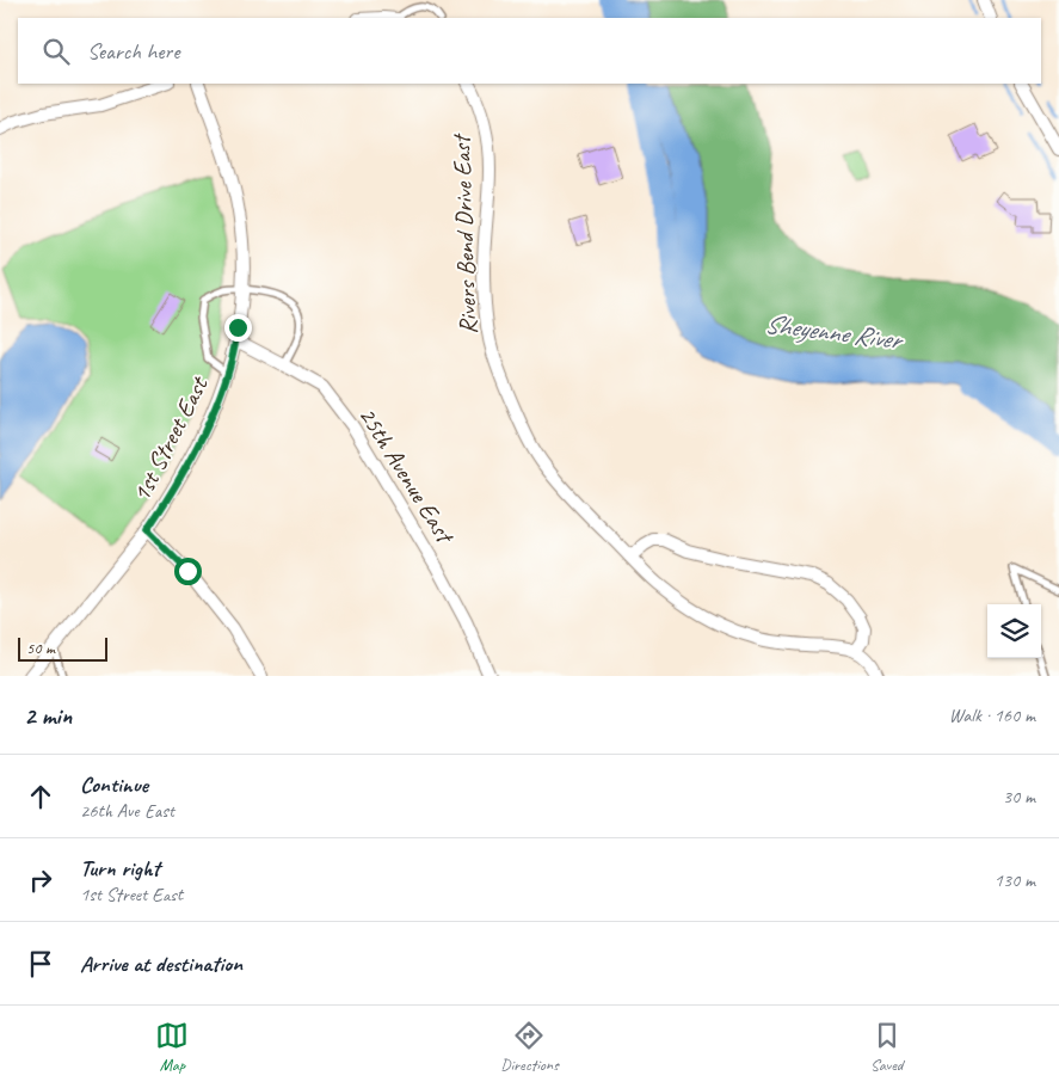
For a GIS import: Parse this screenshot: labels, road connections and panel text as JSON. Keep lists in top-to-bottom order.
{
  "streets": {
    "street": ["Rivers Bend Drive East", "1st Street East", "25th Avenue East"]
  },
  "crossings": [
    ["1st Street East", "25th Avenue East"]
  ],
  "water": ["Sheyenne River"],
  "scale_bar": "50 m",
  "page": {
    "search": "Search here",
    "scale": "50 m",
    "heading": ["2 min", "Walk · 160 m"],
    "list": [
      ["Continue", "26th Ave East", "30 m"],
      ["Turn right", "1st Street East", "130 m"],
      "Arrive at destination"
    ],
    "nav": ["Map", "Directions", "Saved"]
  }
}
